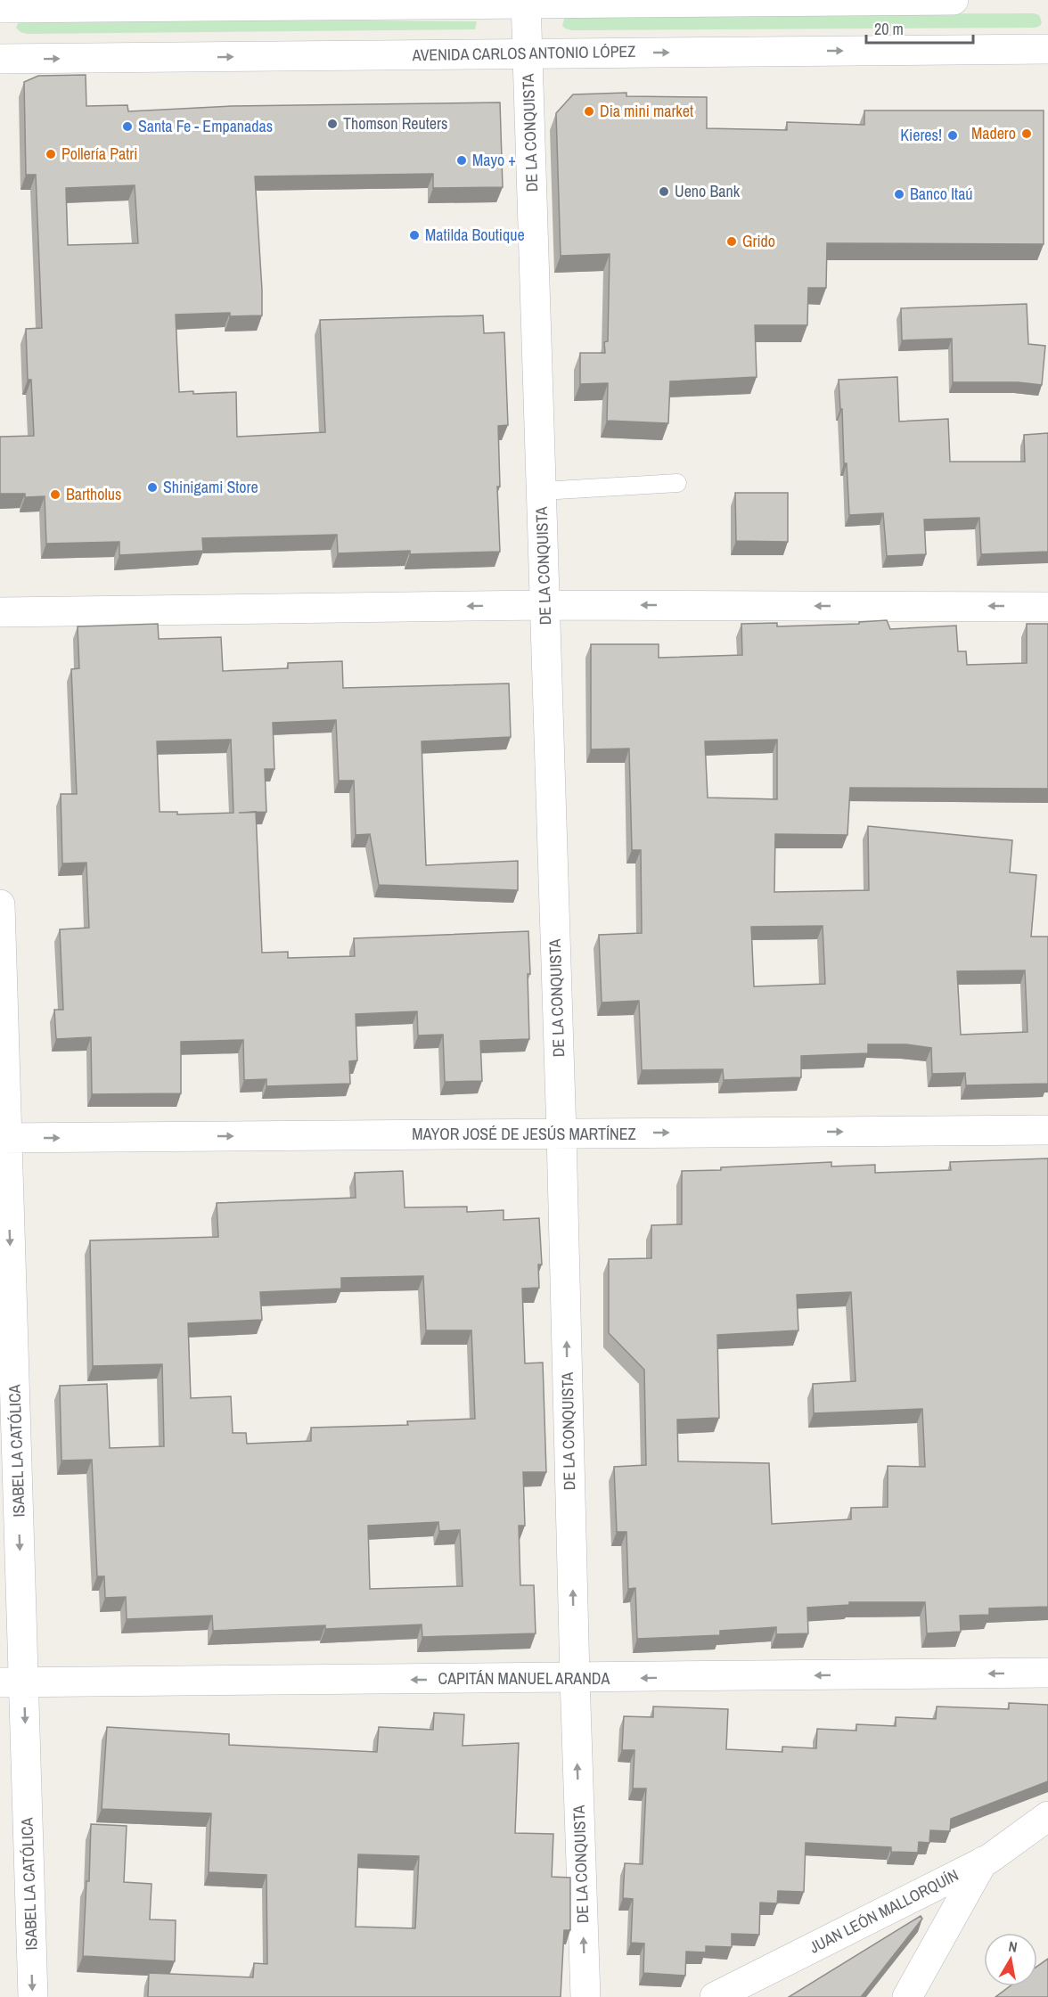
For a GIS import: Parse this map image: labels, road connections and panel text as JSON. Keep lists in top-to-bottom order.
{
  "streets": {
    "street": [
      "AVENIDA CARLOS ANTONIO LÓPEZ",
      "DE LA CONQUISTA",
      "MAYOR JOSÉ DE JESÚS MARTÍNEZ",
      "ISABEL LA CATÓLICA",
      "CAPITÁN MANUEL ARANDA",
      "JUAN LEÓN MALLORQUÍN"
    ]
  },
  "crossings": [
    ["AVENIDA CARLOS ANTONIO LÓPEZ", "DE LA CONQUISTA"],
    ["DE LA CONQUISTA", "MAYOR JOSÉ DE JESÚS MARTÍNEZ"],
    ["DE LA CONQUISTA", "CAPITÁN MANUEL ARANDA"],
    ["MAYOR JOSÉ DE JESÚS MARTÍNEZ", "ISABEL LA CATÓLICA"],
    ["ISABEL LA CATÓLICA", "CAPITÁN MANUEL ARANDA"]
  ],
  "one_way": [
    "DE LA CONQUISTA",
    "MAYOR JOSÉ DE JESÚS MARTÍNEZ",
    "ISABEL LA CATÓLICA",
    "CAPITÁN MANUEL ARANDA"
  ],
  "places": [
    "Dia mini market",
    "Thomson Reuters",
    "Santa Fe - Empanadas",
    "Madero",
    "Kieres!",
    "Pollería Patri",
    "Mayo +",
    "Ueno Bank",
    "Banco Itaú",
    "Matilda Boutique",
    "Grido",
    "Shinigami Store",
    "Bartholus"
  ],
  "scale_bar": "20 m",
  "north": "top"
}
